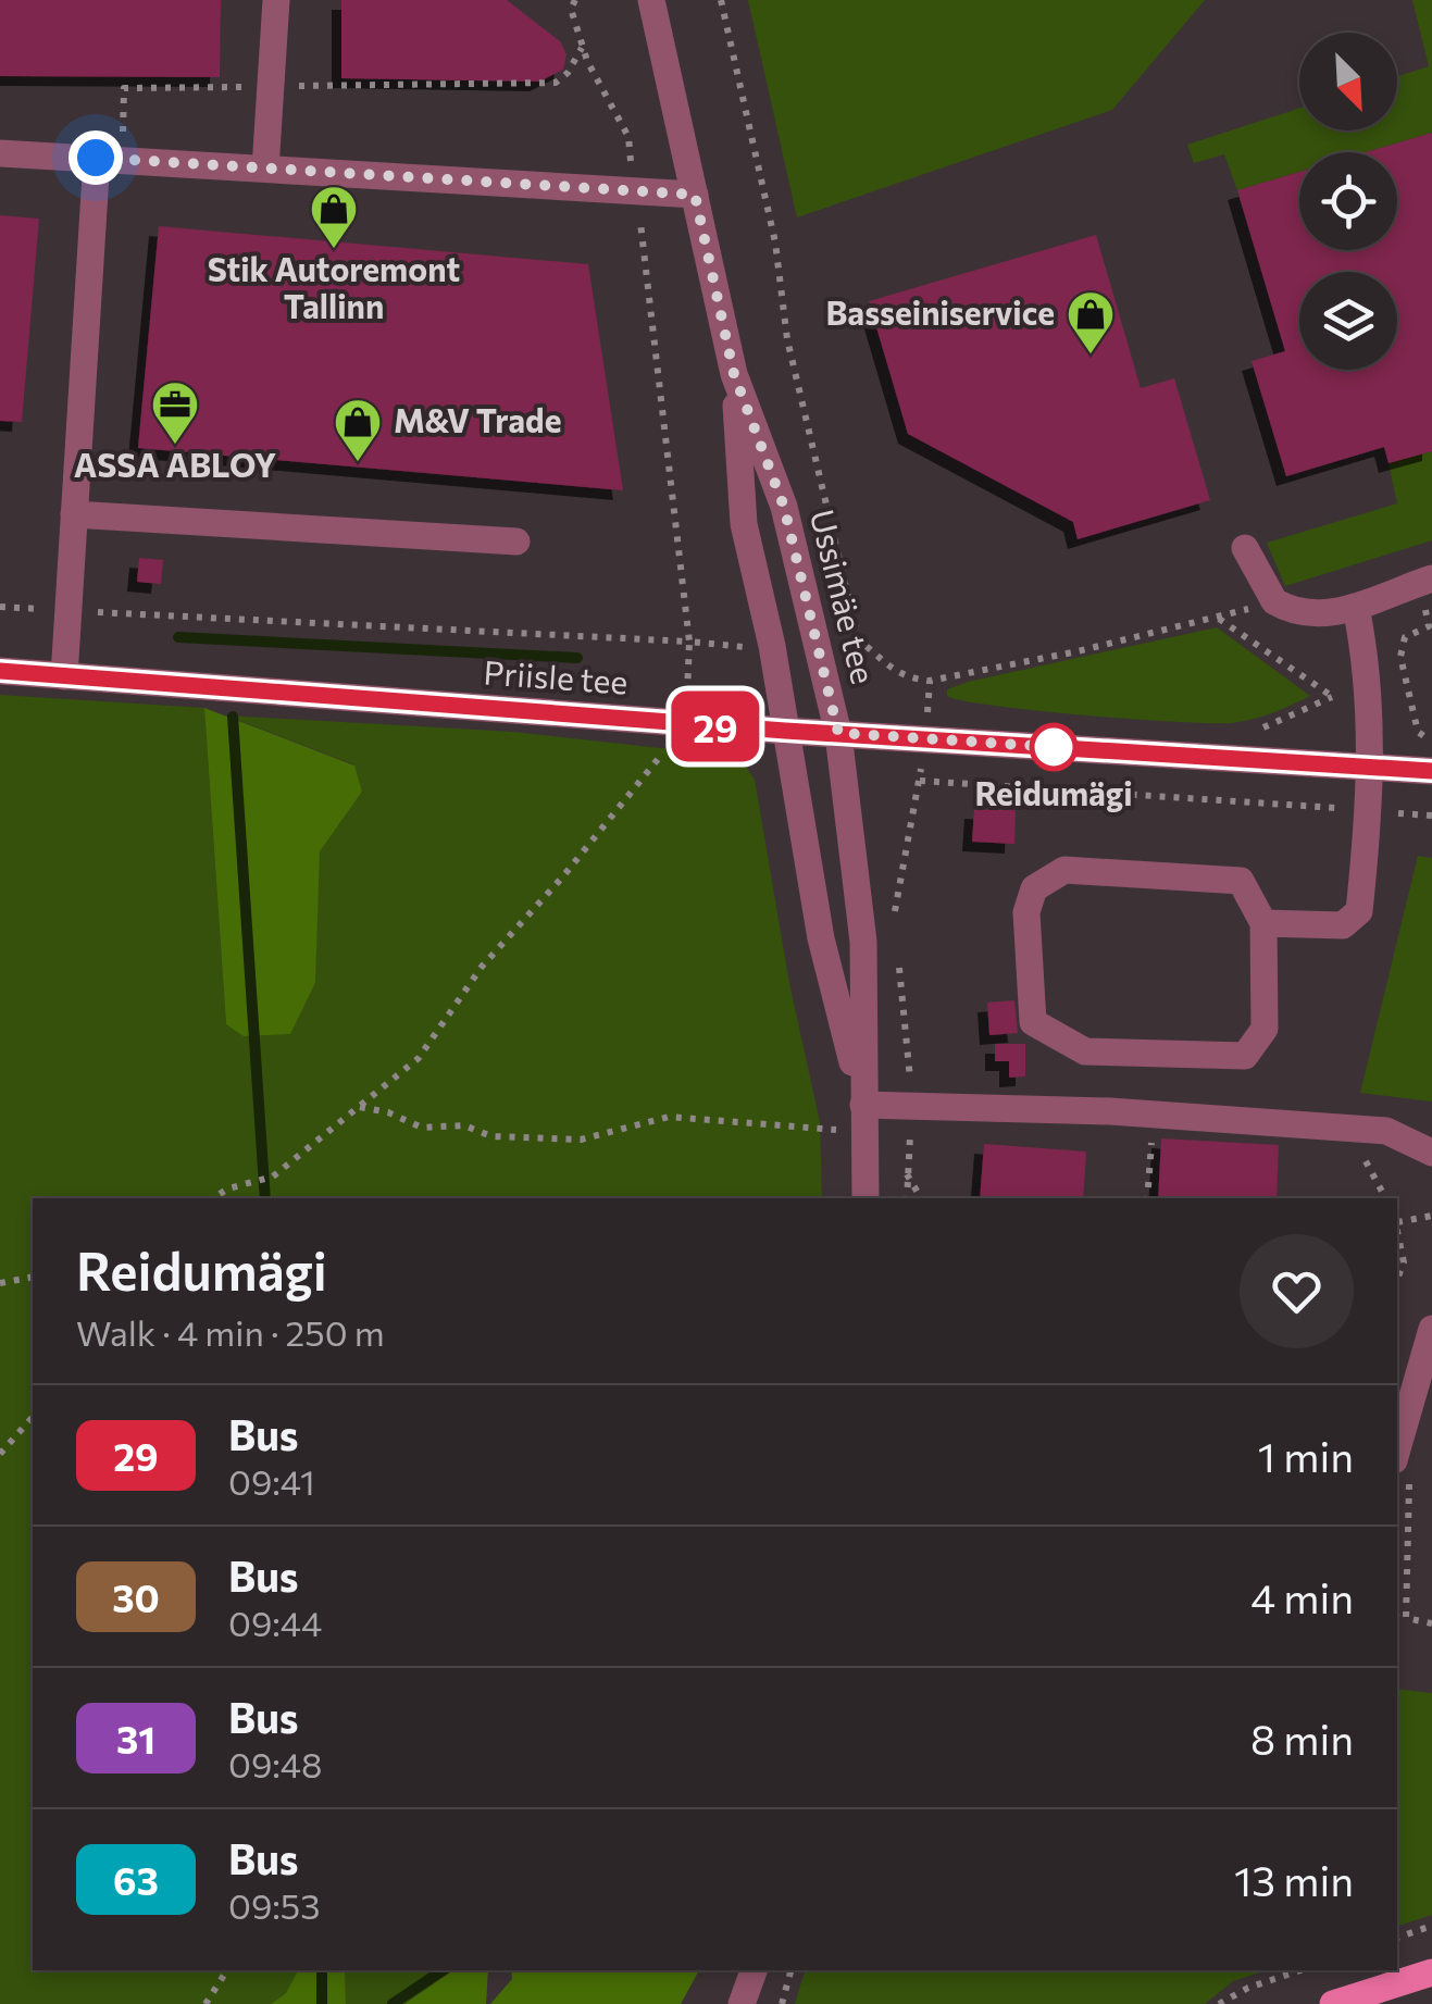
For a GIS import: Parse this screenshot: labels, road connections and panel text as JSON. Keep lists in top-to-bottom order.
{
  "streets": {
    "street": ["Ussimäe tee", "Priisle tee"]
  },
  "crossings": [
    ["Ussimäe tee", "Priisle tee"]
  ],
  "places": {
    "shop": ["Stik Autoremont Tallinn", "Basseiniservice", "M&V Trade"],
    "office": ["ASSA ABLOY"],
    "other": ["Reidumägi"]
  },
  "lines": ["bus line 29"],
  "north": "bottom right",
  "page": {
    "on_map": "29",
    "heading": ["Reidumägi", "Walk · 4 min · 250 m"],
    "list": [
      {
        "mark": "29",
        "name": "Bus",
        "note": "09:41",
        "value": "1 min"
      },
      {
        "mark": "30",
        "name": "Bus",
        "note": "09:44",
        "value": "4 min"
      },
      {
        "mark": "31",
        "name": "Bus",
        "note": "09:48",
        "value": "8 min"
      },
      {
        "mark": "63",
        "name": "Bus",
        "note": "09:53",
        "value": "13 min"
      }
    ]
  }
}
